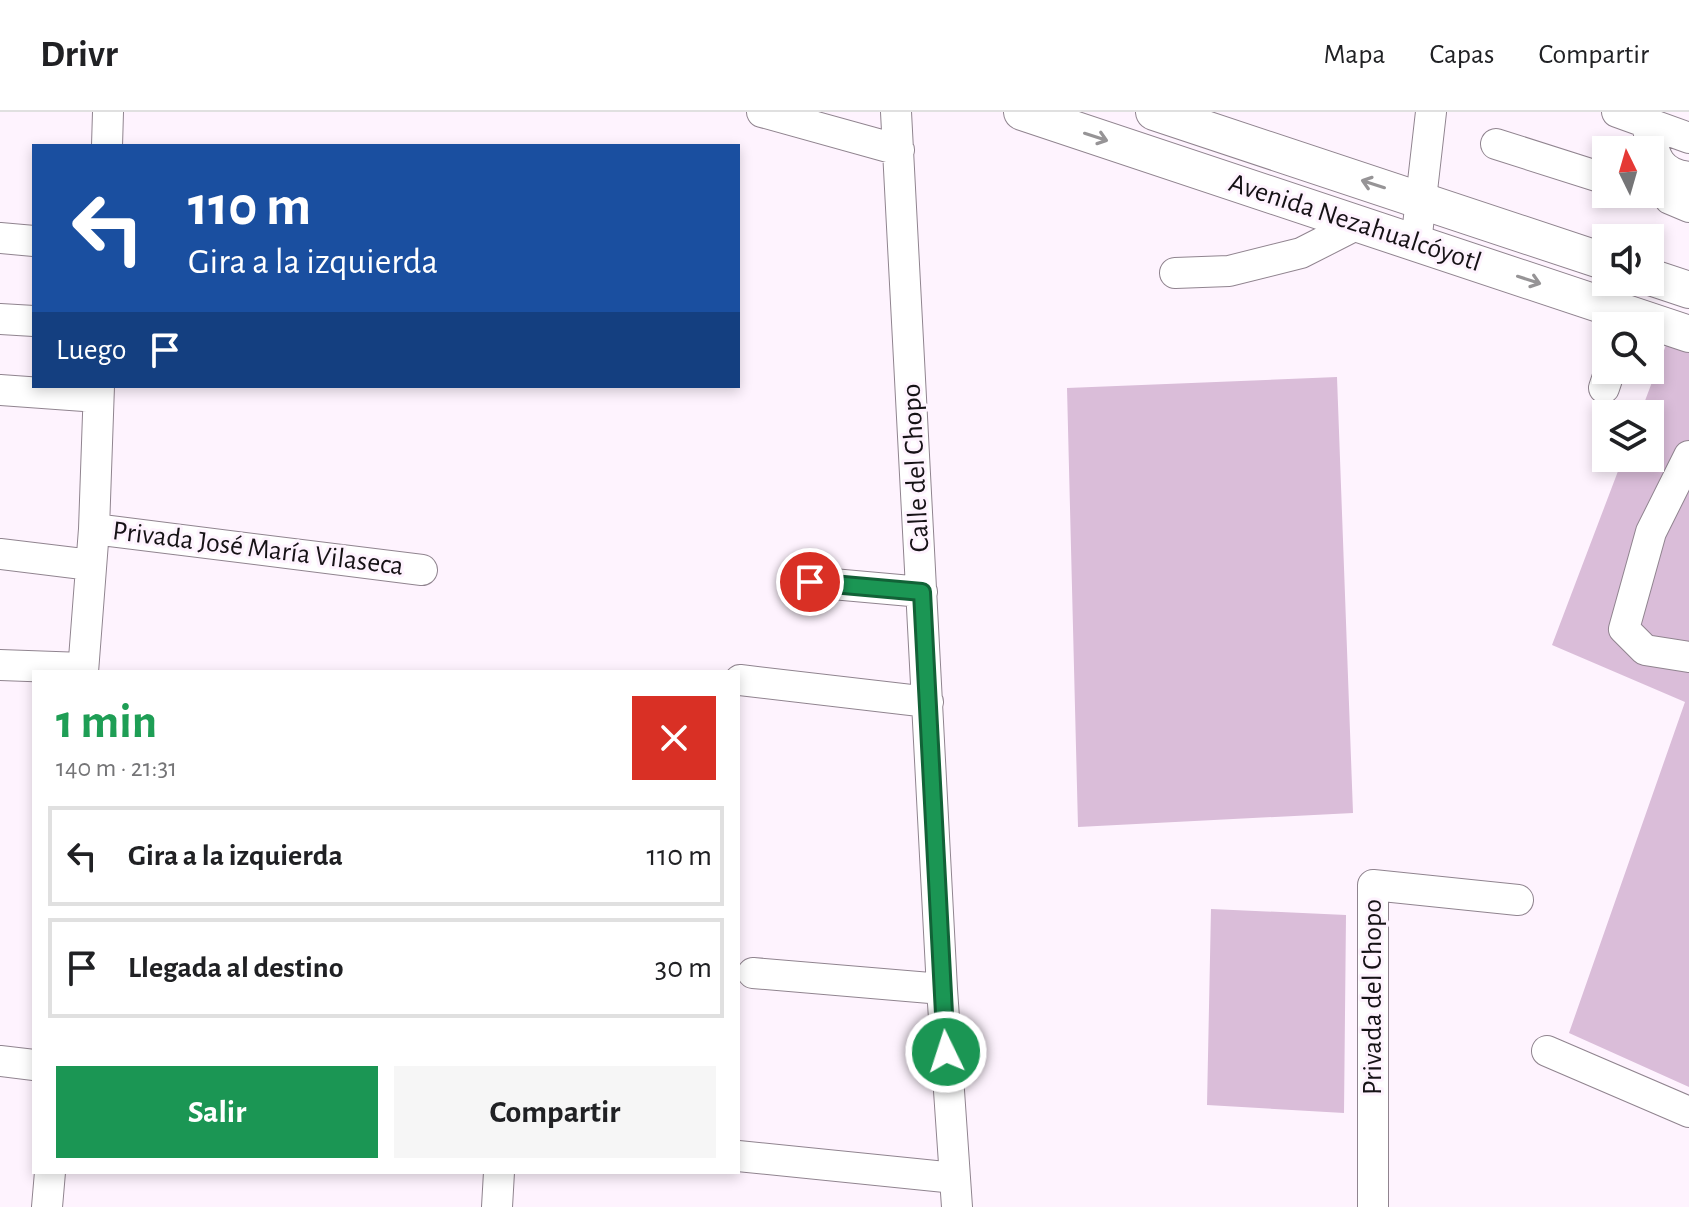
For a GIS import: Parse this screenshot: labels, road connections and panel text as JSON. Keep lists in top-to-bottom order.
{
  "streets": {
    "main road": ["Avenida Nezahualcóyotl"],
    "street": ["Calle del Chopo", "Privada José María Vilaseca", "Privada del Chopo"]
  },
  "north": "top",
  "page": {
    "header": "Drivr",
    "nav": ["Mapa", "Capas", "Compartir"],
    "turn": ["110 m", "Gira a la izquierda"],
    "then": "Luego",
    "heading": ["1 min", "140 m · 21:31"],
    "list": [
      {
        "name": "Gira a la izquierda",
        "value": "110 m"
      },
      {
        "name": "Llegada al destino",
        "value": "30 m"
      }
    ],
    "buttons": ["Salir", "Compartir"]
  }
}
